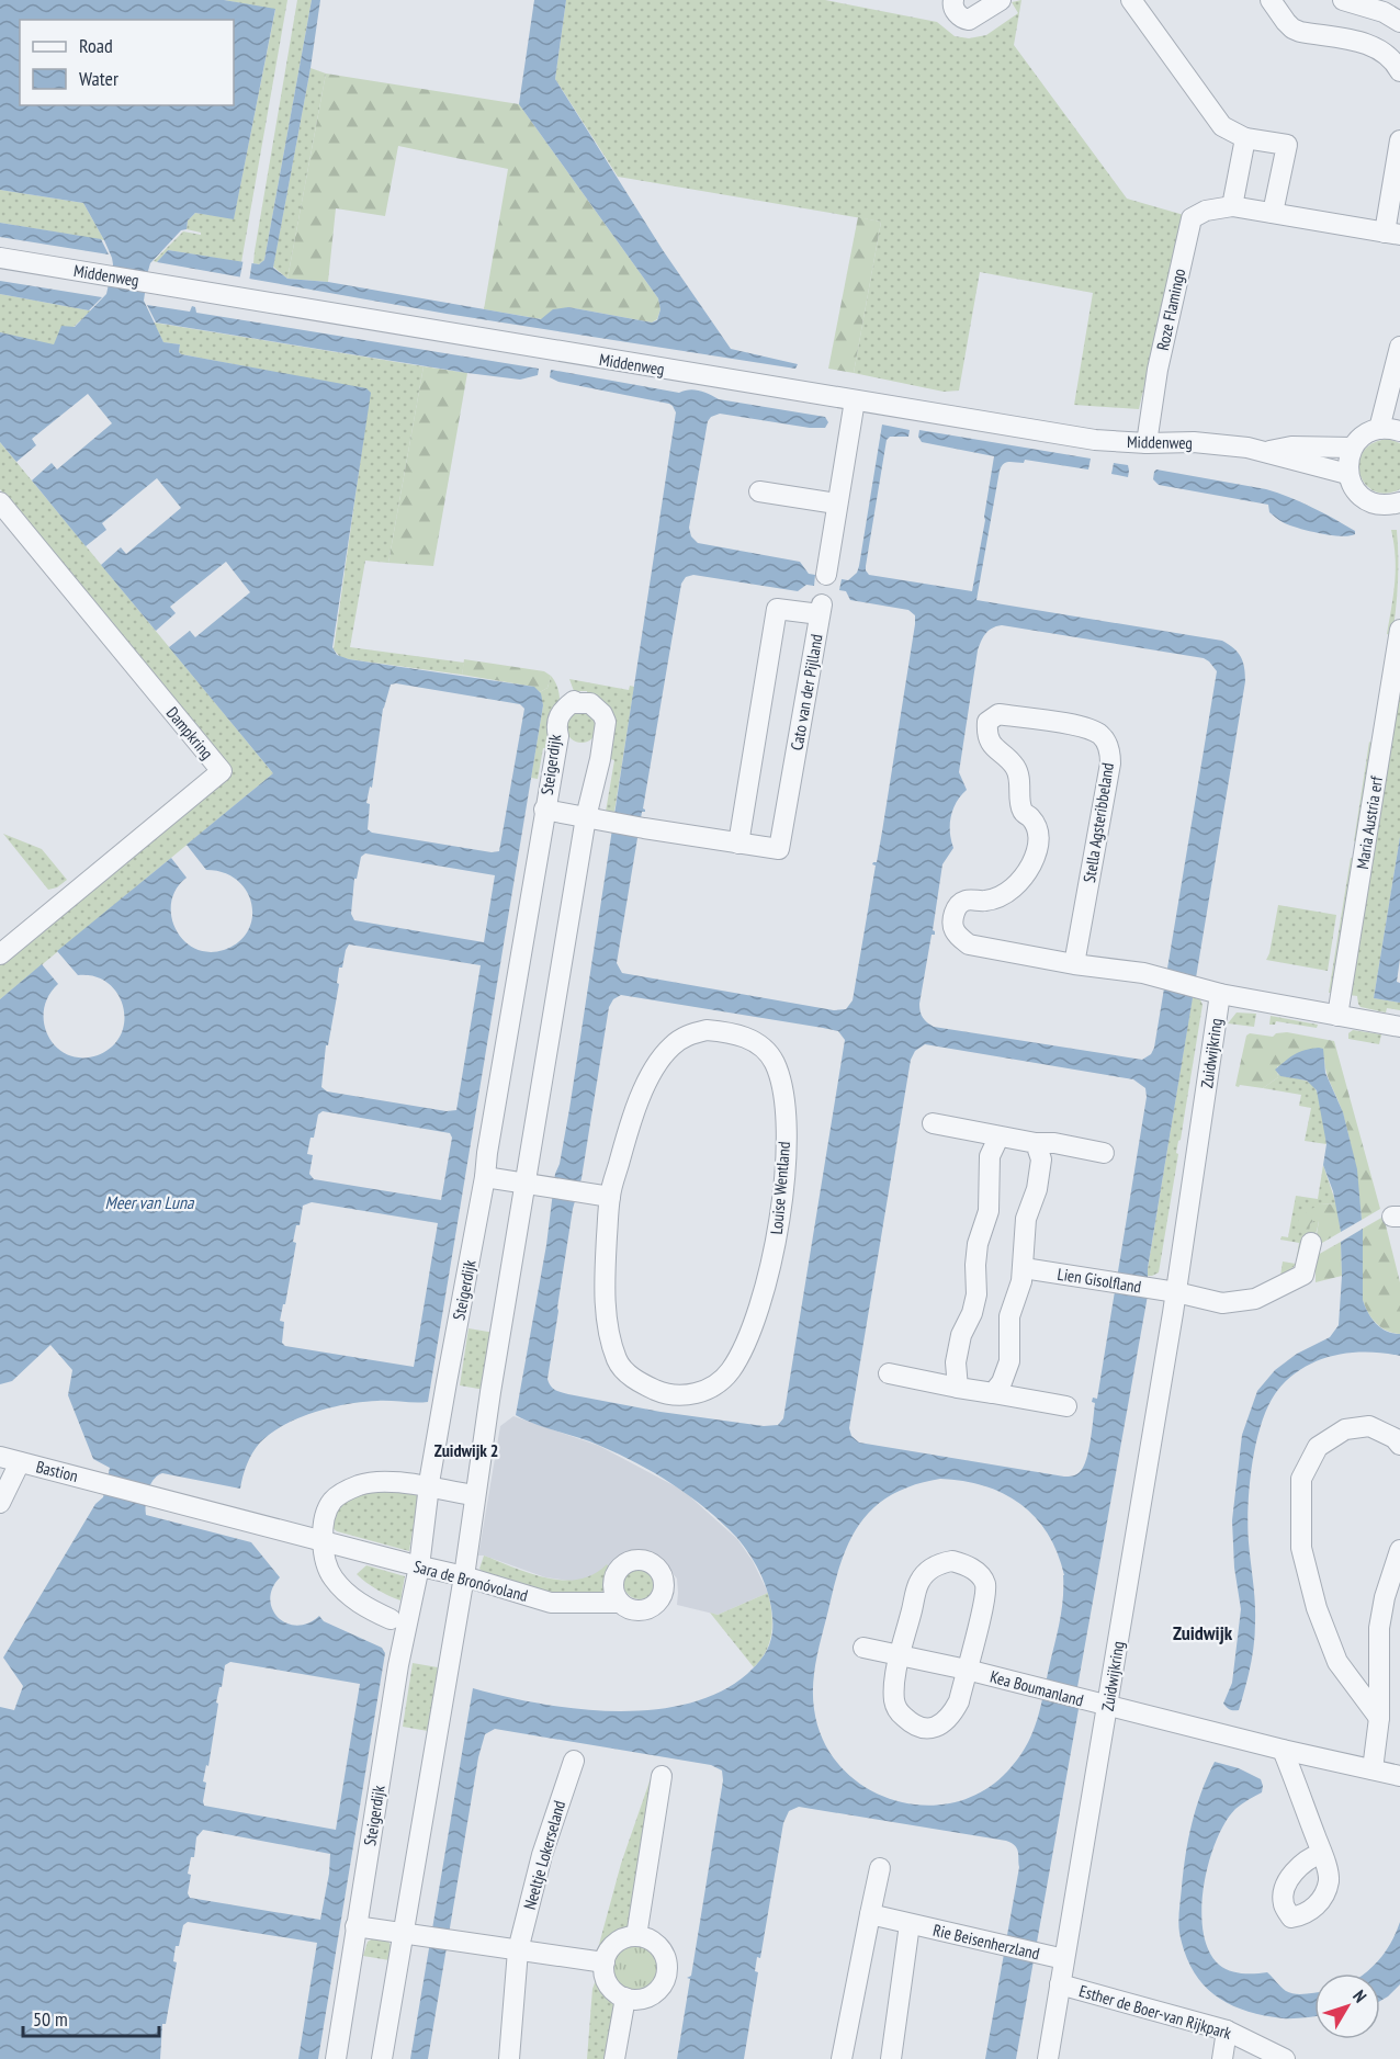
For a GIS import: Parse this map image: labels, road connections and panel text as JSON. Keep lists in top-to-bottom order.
{
  "streets": {
    "street": [
      "Middenweg",
      "Roze Flamingo",
      "Cato van der Pijlland",
      "Dampkring",
      "Steigerdijk",
      "Stella Agsteribbeland",
      "Maria Austria erf",
      "Zuidwijkring",
      "Louise Wentland",
      "Lien Gisolfland",
      "Bastion",
      "Sara de Bronóvoland",
      "Kea Boumanland",
      "Neeltje Lokerseland",
      "Rie Beisenherzland",
      "Esther de Boer-van Rijkpark"
    ]
  },
  "crossings": [
    ["Middenweg", "Roze Flamingo"],
    ["Cato van der Pijlland", "Steigerdijk"],
    ["Steigerdijk", "Sara de Bronóvoland"],
    ["Stella Agsteribbeland", "Zuidwijkring"],
    ["Maria Austria erf", "Zuidwijkring"],
    ["Zuidwijkring", "Lien Gisolfland"],
    ["Zuidwijkring", "Kea Boumanland"],
    ["Zuidwijkring", "Rie Beisenherzland"],
    ["Zuidwijkring", "Esther de Boer-van Rijkpark"],
    ["Bastion", "Sara de Bronóvoland"]
  ],
  "districts": ["Zuidwijk 2", "Zuidwijk"],
  "water": ["Meer van Luna"],
  "legend": ["Road", "Water"],
  "scale_bar": "50 m",
  "north": "top right"
}
